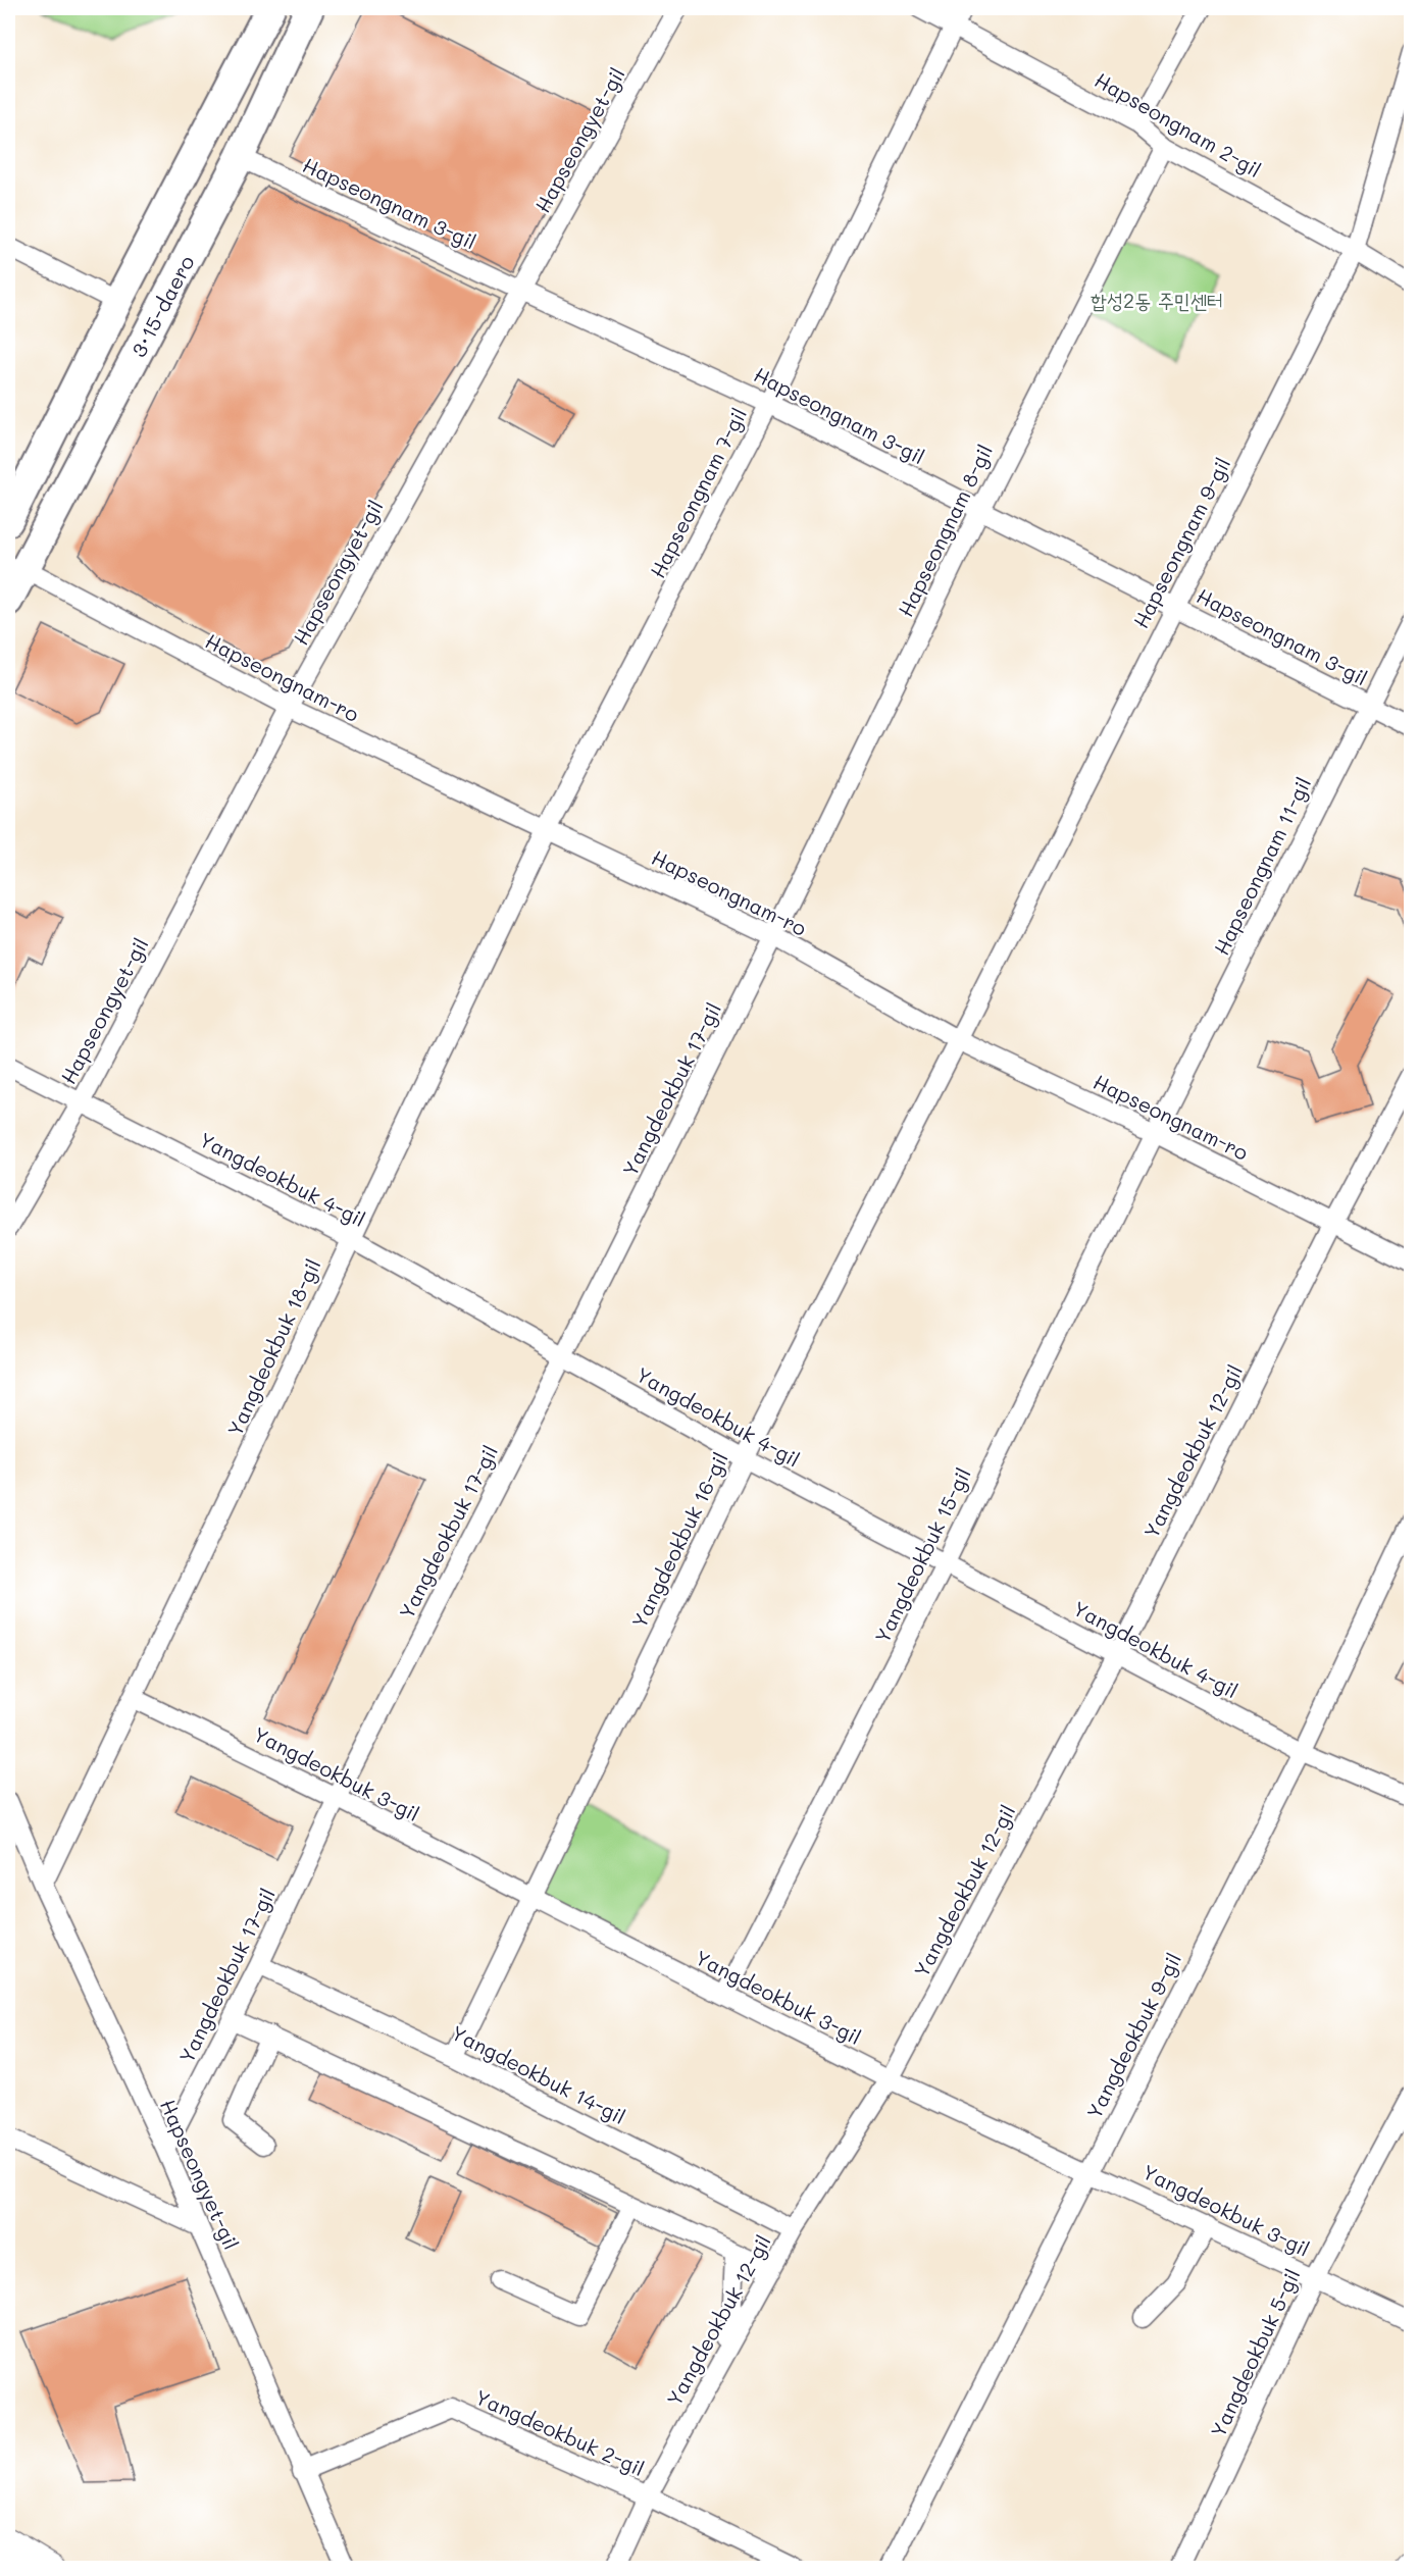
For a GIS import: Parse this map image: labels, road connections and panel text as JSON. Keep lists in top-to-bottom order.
{
  "streets": {
    "main road": ["3·15-daero"],
    "street": [
      "Hapseongnam 2-gil",
      "Hapseongyet-gil",
      "Hapseongnam 3-gil",
      "Hapseongnam 7-gil",
      "Hapseongnam 8-gil",
      "Hapseongnam 9-gil",
      "Hapseongnam-ro",
      "Hapseongnam 11-gil",
      "Yangdeokbuk 17-gil",
      "Yangdeokbuk 4-gil",
      "Yangdeokbuk 18-gil",
      "Yangdeokbuk 12-gil",
      "Yangdeokbuk 16-gil",
      "Yangdeokbuk 15-gil",
      "Yangdeokbuk 3-gil",
      "Yangdeokbuk 9-gil",
      "Yangdeokbuk 14-gil",
      "Yangdeokbuk 5-gil",
      "Yangdeokbuk 2-gil"
    ]
  },
  "crossings": [
    ["Hapseongnam 2-gil", "Hapseongnam 7-gil"],
    ["Hapseongnam 2-gil", "Hapseongnam 8-gil"],
    ["Hapseongnam 2-gil", "Hapseongnam 9-gil"],
    ["Hapseongyet-gil", "Hapseongnam 3-gil"],
    ["Hapseongyet-gil", "Hapseongnam-ro"],
    ["Hapseongyet-gil", "Yangdeokbuk 17-gil"],
    ["Hapseongyet-gil", "Yangdeokbuk 4-gil"],
    ["Hapseongyet-gil", "Yangdeokbuk 18-gil"],
    ["Hapseongyet-gil", "Yangdeokbuk 2-gil"],
    ["Hapseongnam 3-gil", "3·15-daero"],
    ["Hapseongnam 3-gil", "Hapseongnam 7-gil"],
    ["Hapseongnam 3-gil", "Hapseongnam 8-gil"],
    ["Hapseongnam 3-gil", "Hapseongnam 9-gil"],
    ["Hapseongnam 3-gil", "Hapseongnam 11-gil"],
    ["3·15-daero", "Hapseongnam-ro"],
    ["Hapseongnam 7-gil", "Hapseongnam-ro"],
    ["Hapseongnam 7-gil", "Yangdeokbuk 18-gil"],
    ["Hapseongnam 8-gil", "Hapseongnam-ro"],
    ["Hapseongnam 8-gil", "Yangdeokbuk 17-gil"],
    ["Hapseongnam 9-gil", "Hapseongnam-ro"],
    ["Hapseongnam 9-gil", "Yangdeokbuk 16-gil"],
    ["Hapseongnam-ro", "Hapseongnam 11-gil"],
    ["Hapseongnam-ro", "Yangdeokbuk 17-gil"],
    ["Hapseongnam-ro", "Yangdeokbuk 18-gil"],
    ["Hapseongnam-ro", "Yangdeokbuk 12-gil"],
    ["Hapseongnam-ro", "Yangdeokbuk 16-gil"],
    ["Hapseongnam-ro", "Yangdeokbuk 15-gil"],
    ["Hapseongnam 11-gil", "Yangdeokbuk 15-gil"],
    ["Yangdeokbuk 17-gil", "Yangdeokbuk 4-gil"],
    ["Yangdeokbuk 17-gil", "Yangdeokbuk 3-gil"],
    ["Yangdeokbuk 17-gil", "Yangdeokbuk 14-gil"],
    ["Yangdeokbuk 4-gil", "Yangdeokbuk 18-gil"],
    ["Yangdeokbuk 4-gil", "Yangdeokbuk 12-gil"],
    ["Yangdeokbuk 4-gil", "Yangdeokbuk 16-gil"],
    ["Yangdeokbuk 4-gil", "Yangdeokbuk 15-gil"],
    ["Yangdeokbuk 4-gil", "Yangdeokbuk 9-gil"],
    ["Yangdeokbuk 18-gil", "Yangdeokbuk 3-gil"],
    ["Yangdeokbuk 12-gil", "Yangdeokbuk 3-gil"],
    ["Yangdeokbuk 12-gil", "Yangdeokbuk 14-gil"],
    ["Yangdeokbuk 12-gil", "Yangdeokbuk 2-gil"],
    ["Yangdeokbuk 16-gil", "Yangdeokbuk 3-gil"],
    ["Yangdeokbuk 16-gil", "Yangdeokbuk 14-gil"],
    ["Yangdeokbuk 15-gil", "Yangdeokbuk 3-gil"],
    ["Yangdeokbuk 3-gil", "Yangdeokbuk 9-gil"],
    ["Yangdeokbuk 3-gil", "Yangdeokbuk 5-gil"]
  ],
  "parks": ["합성2동 주민센터"]
}
